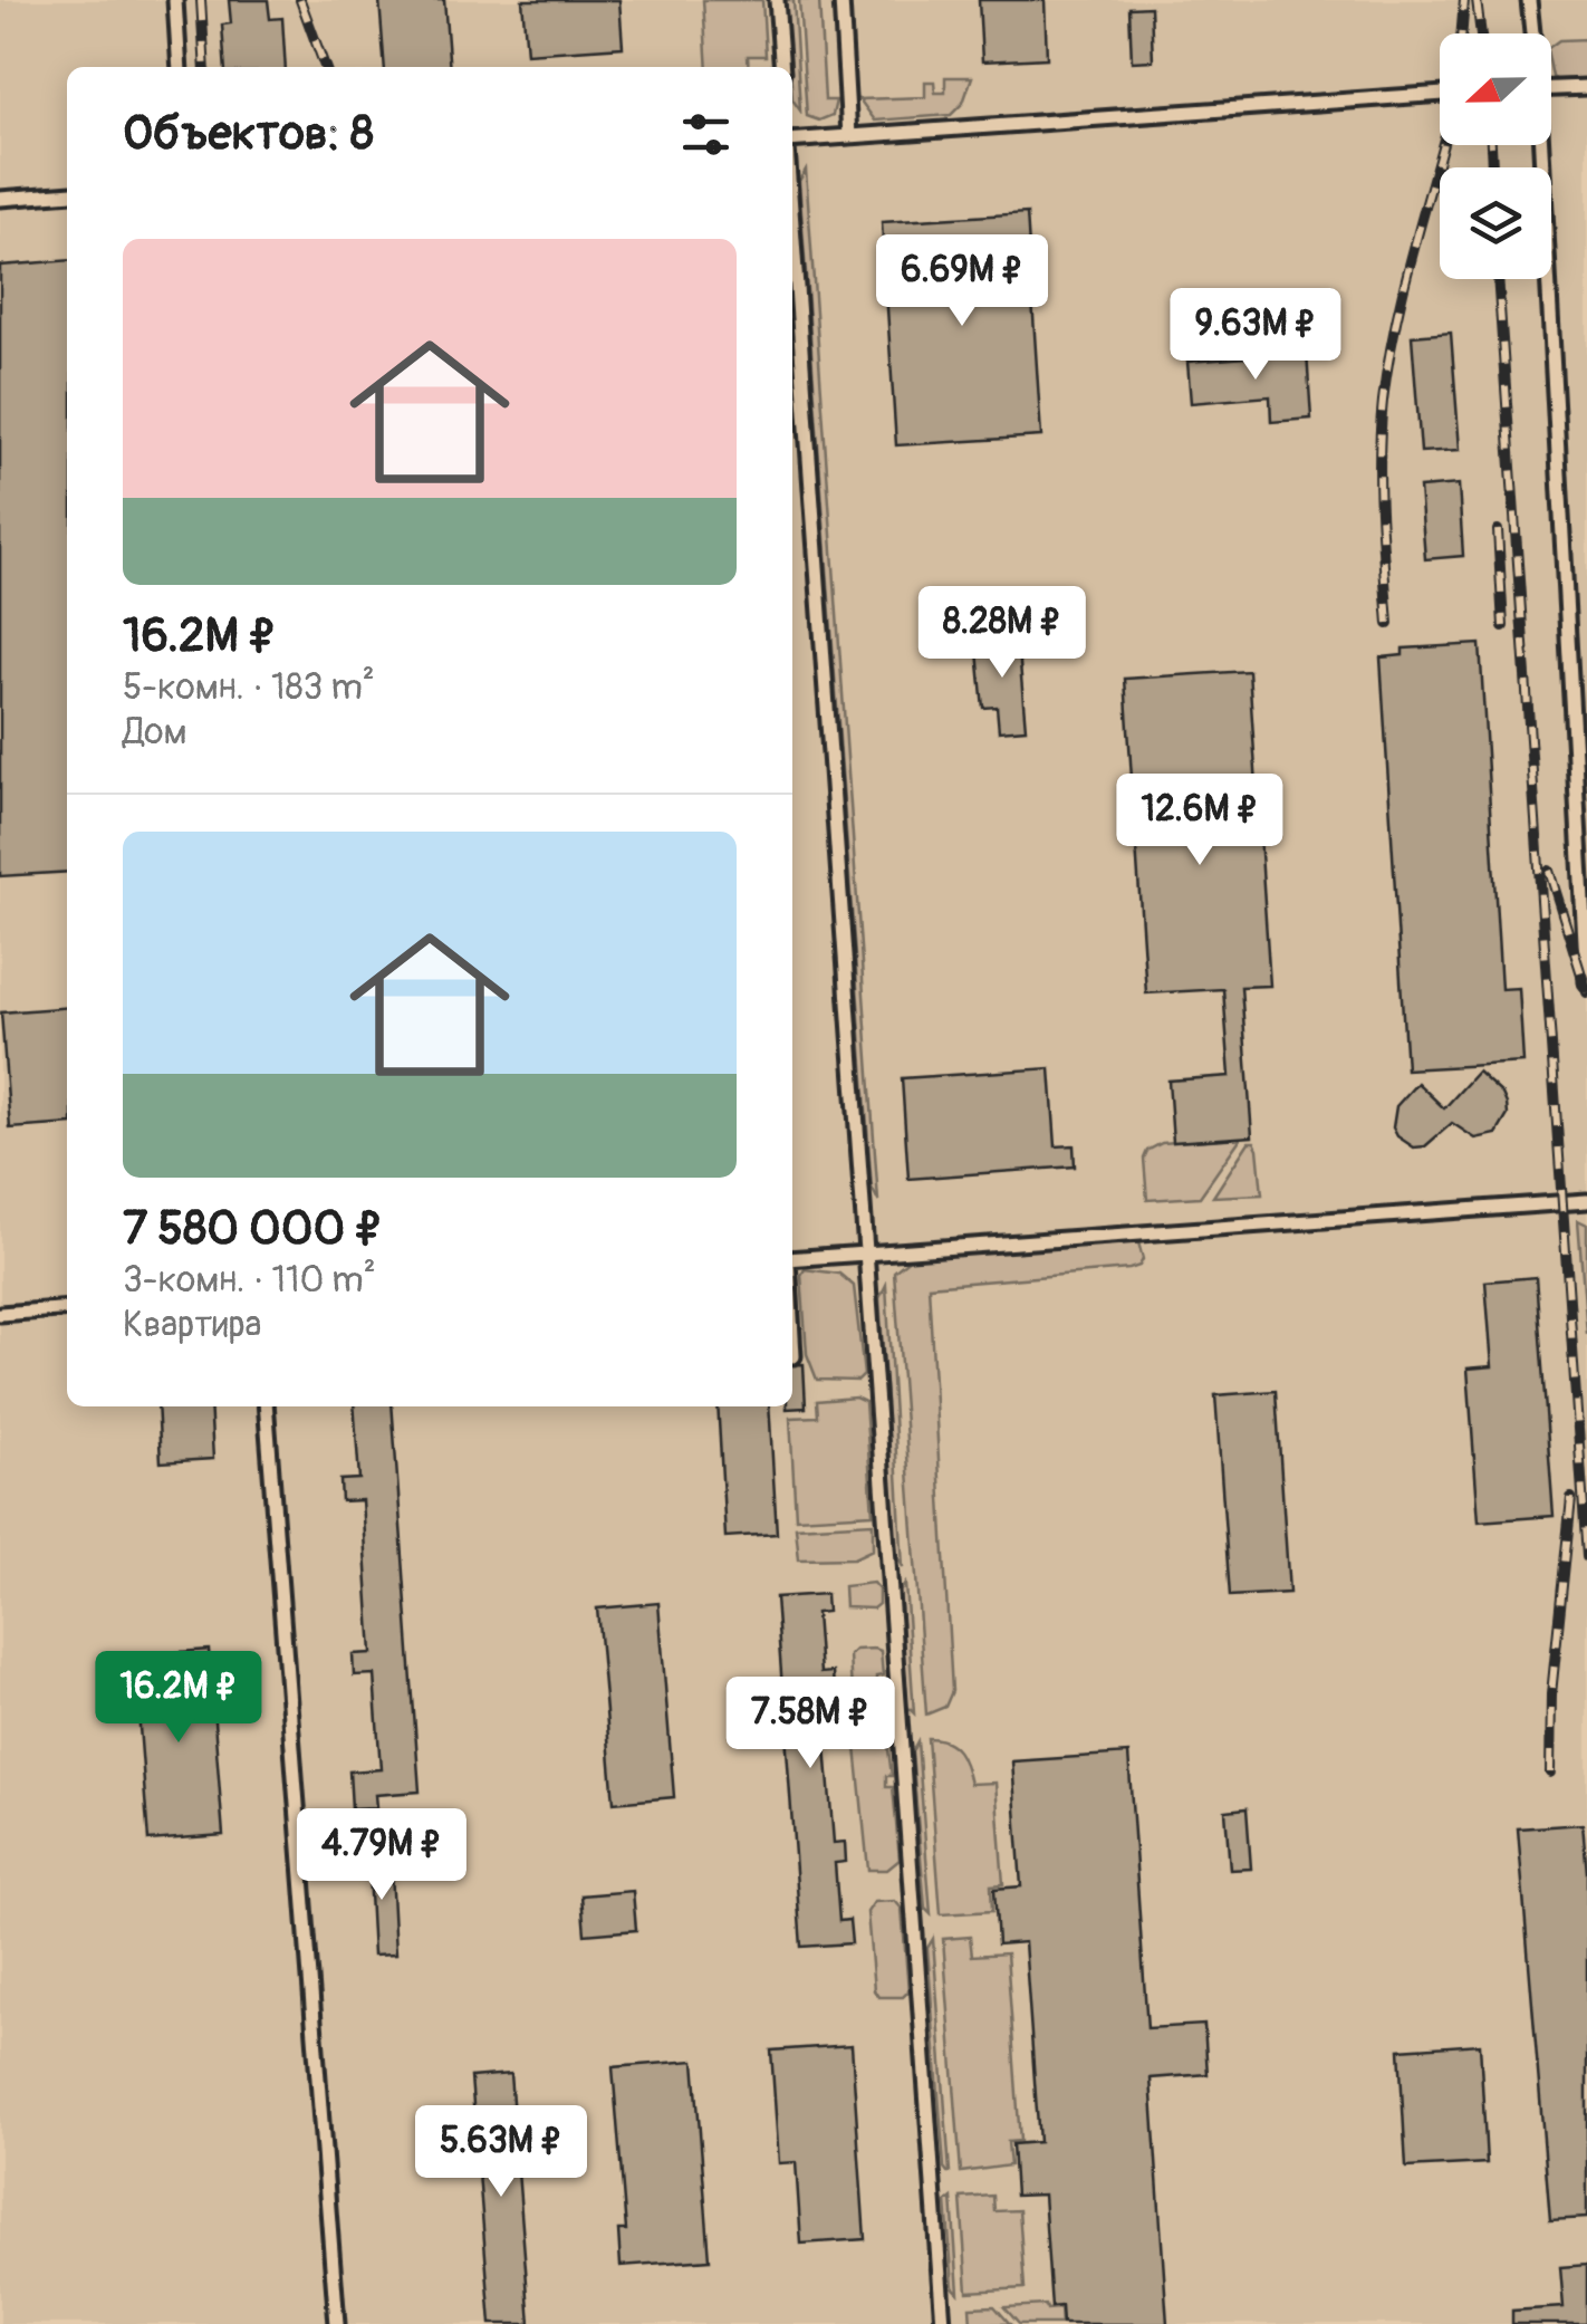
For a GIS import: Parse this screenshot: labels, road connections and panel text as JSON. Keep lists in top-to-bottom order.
{
  "north": "left",
  "page": {
    "heading": "Объектов: 8",
    "list": [
      {
        "name": "16.2M ₽",
        "note": "5-комн. · 183 m² · Дом"
      },
      {
        "name": "7 580 000 ₽",
        "note": "3-комн. · 110 m² · Квартира"
      }
    ],
    "price": [
      "6.69M ₽",
      "9.63M ₽",
      "8.28M ₽",
      "12.6M ₽",
      "16.2M ₽",
      "7.58M ₽",
      "4.79M ₽",
      "5.63M ₽"
    ]
  }
}
